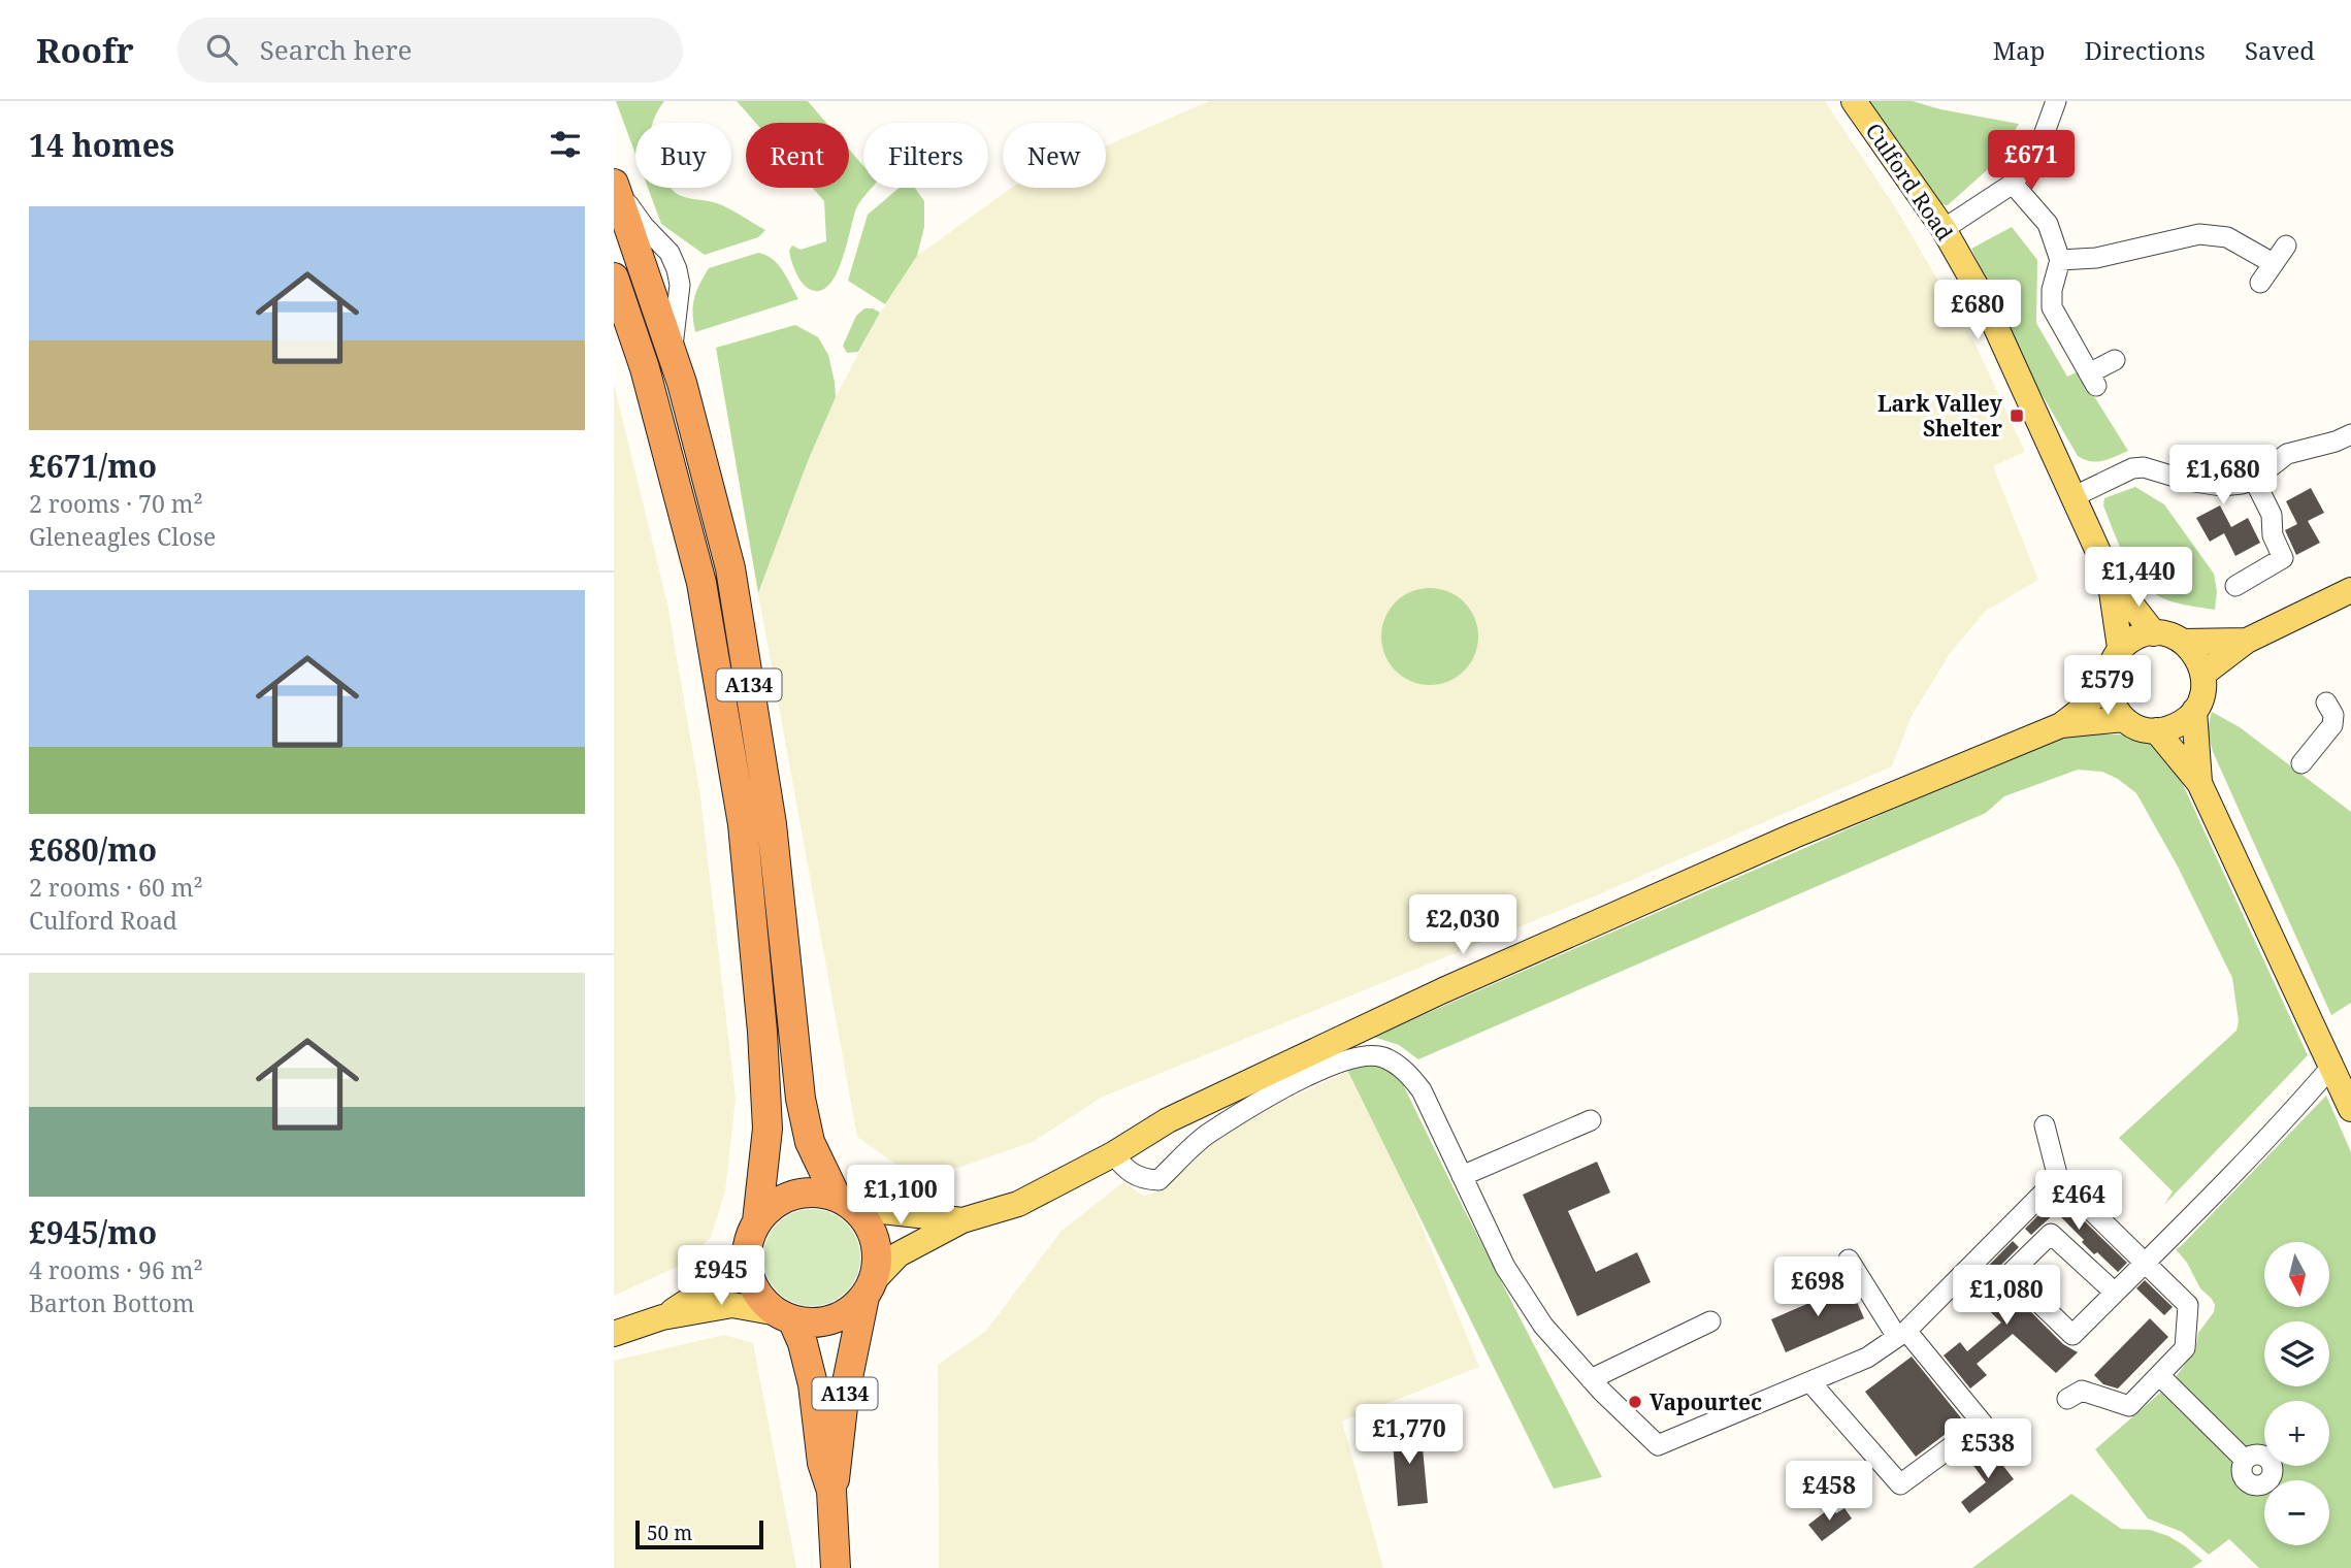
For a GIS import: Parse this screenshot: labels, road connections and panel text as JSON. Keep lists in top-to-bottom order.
{
  "streets": {
    "highway": ["A134"],
    "main road": ["Culford Road"]
  },
  "places": {
    "transit": ["Lark Valley Shelter"],
    "other": ["Vapourtec"]
  },
  "scale_bar": "50 m",
  "north": "bottom",
  "page": {
    "header": "Roofr",
    "search": "Search here",
    "nav": ["Map", "Directions", "Saved"],
    "heading": "14 homes",
    "chip": [
      "Buy",
      "Rent",
      "Filters",
      "New"
    ],
    "price": [
      "£671",
      "£680",
      "£1,680",
      "£1,440",
      "£579",
      "£2,030",
      "£1,100",
      "£464",
      "£945",
      "£698",
      "£1,080",
      "£1,770",
      "£538",
      "£458"
    ],
    "list": [
      {
        "name": "£671/mo",
        "note": "2 rooms · 70 m² · Gleneagles Close"
      },
      {
        "name": "£680/mo",
        "note": "2 rooms · 60 m² · Culford Road"
      },
      {
        "name": "£945/mo",
        "note": "4 rooms · 96 m² · Barton Bottom"
      }
    ],
    "map_buttons": ["+", "−"],
    "scale": "50 m"
  }
}
